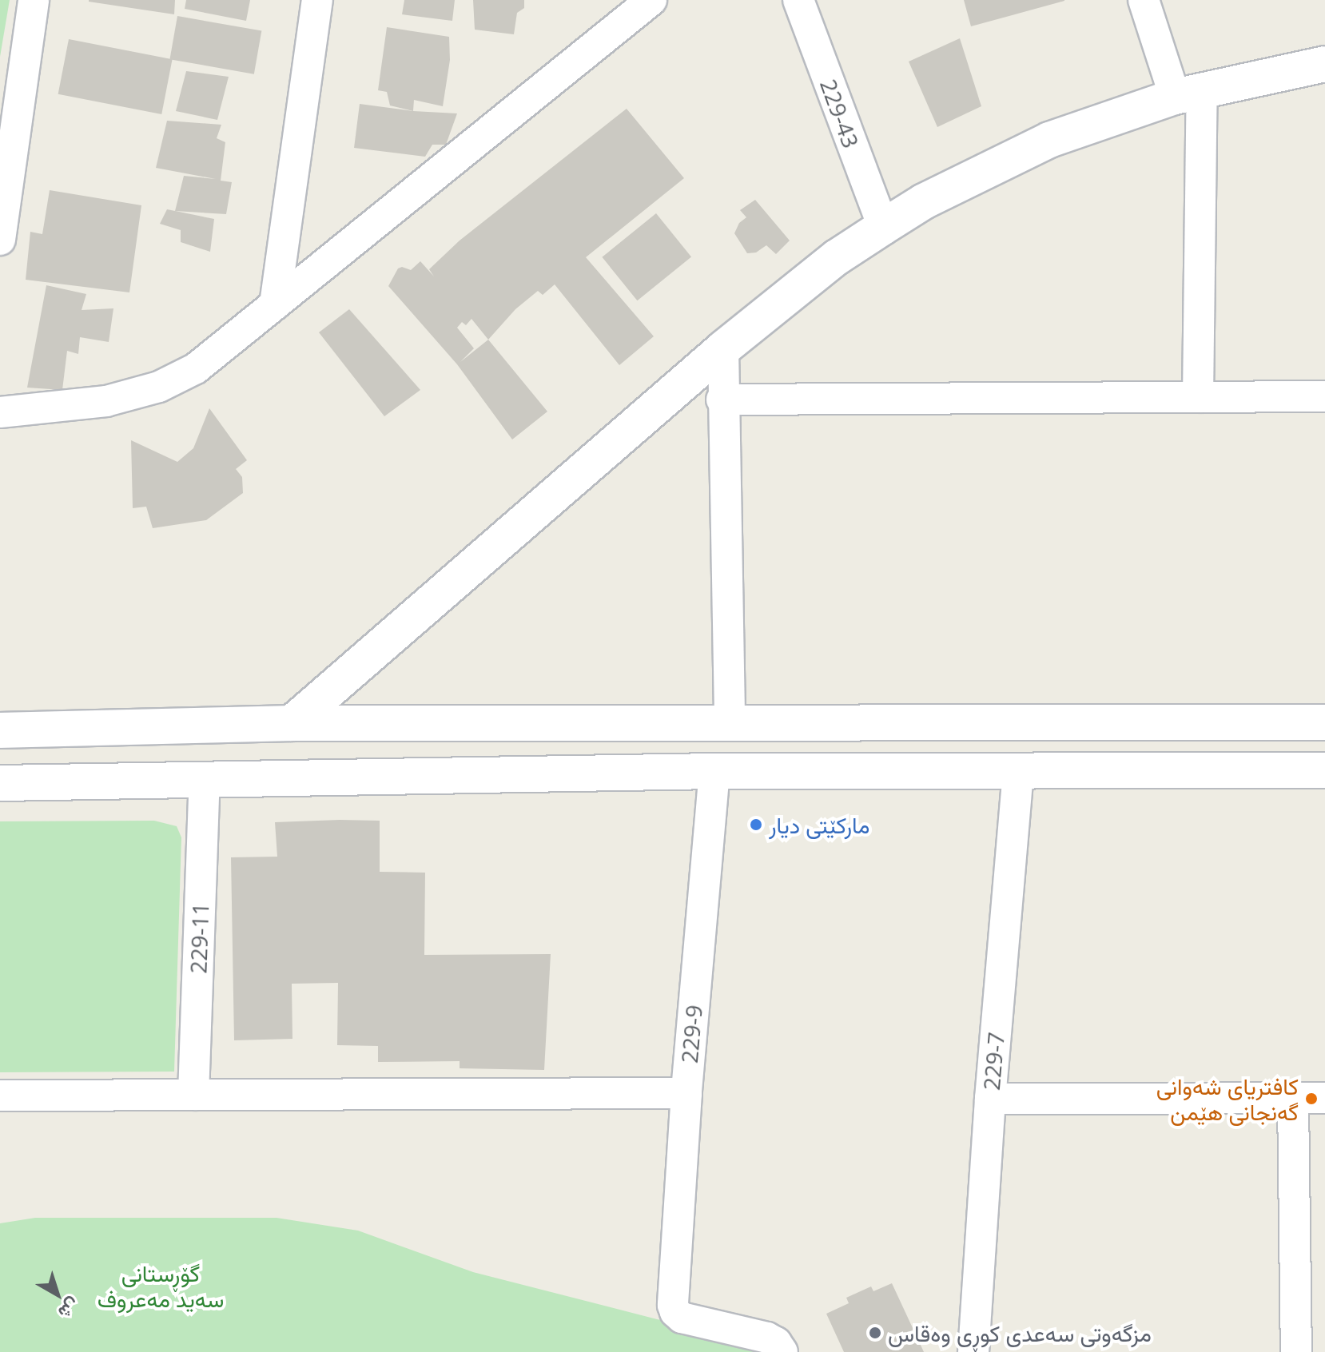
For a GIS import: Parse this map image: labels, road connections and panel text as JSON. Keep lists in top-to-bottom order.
{
  "streets": {
    "street": [
      "229-43",
      "229-11",
      "229-9",
      "229-7"
    ]
  },
  "parks": ["گۆڕستانی سەید مەعروف"],
  "places": ["مارکێتی دیار", "کافتریای شەوانی گەنجانی هێمن", "مزگەوتی سەعدی کوڕی وەقاس"],
  "north": "bottom right"
}
